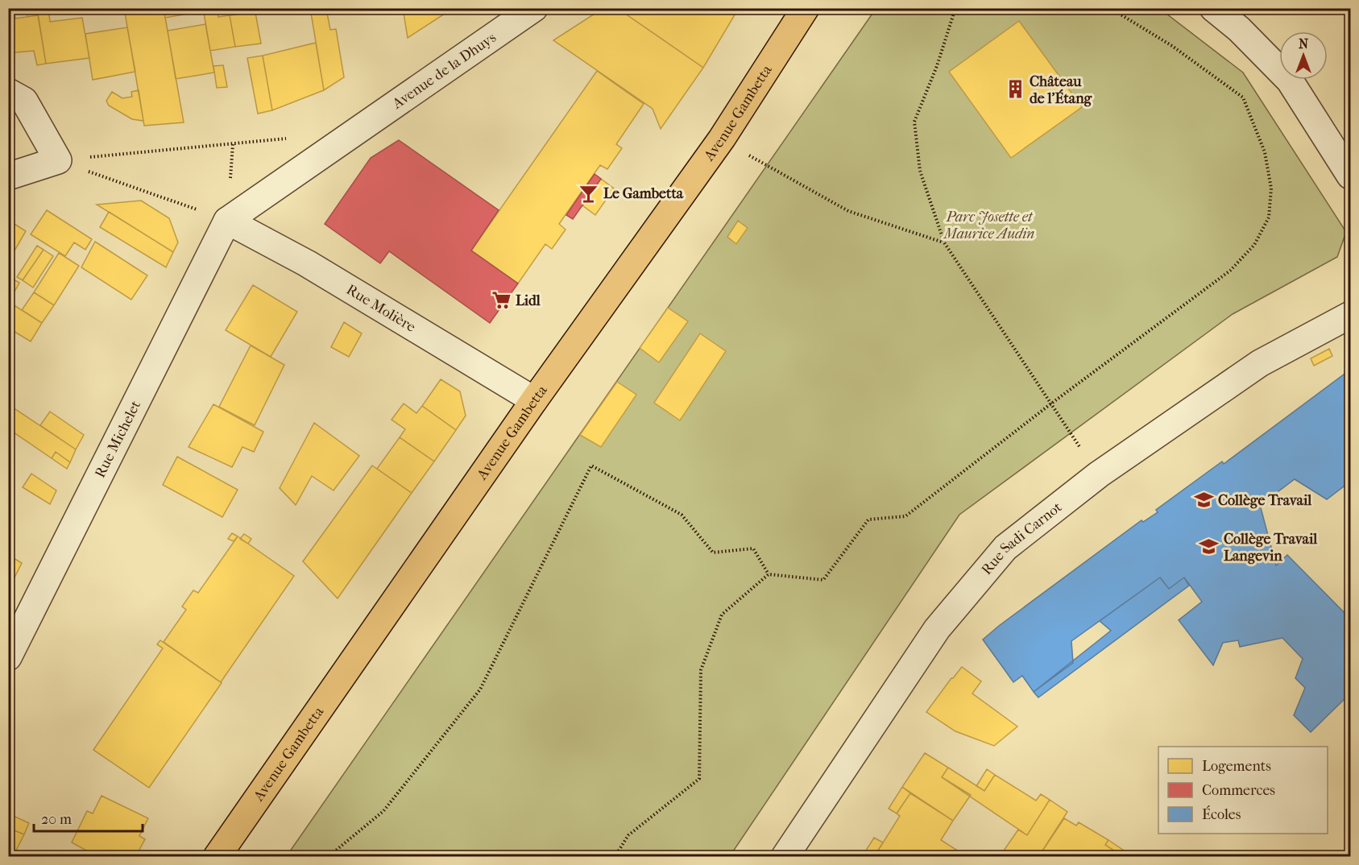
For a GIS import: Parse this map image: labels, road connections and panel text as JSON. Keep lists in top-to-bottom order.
{
  "streets": {
    "main road": ["Avenue Gambetta"],
    "street": [
      "Avenue de la Dhuys",
      "Rue Molière",
      "Rue Michelet",
      "Rue Sadi Carnot"
    ]
  },
  "crossings": [
    ["Avenue de la Dhuys", "Rue Molière"],
    ["Avenue de la Dhuys", "Rue Michelet"],
    ["Avenue Gambetta", "Rue Molière"],
    ["Rue Molière", "Rue Michelet"]
  ],
  "parks": ["Parc Josette et Maurice Audin"],
  "places": {
    "building": ["Château de l'Étang"],
    "bar": ["Le Gambetta"],
    "supermarket": ["Lidl"],
    "school or university": ["Collège Travail", "Collège Travail Langevin"]
  },
  "legend": ["Logements", "Commerces", "Écoles"],
  "scale_bar": "20 m",
  "north": "top"
}
